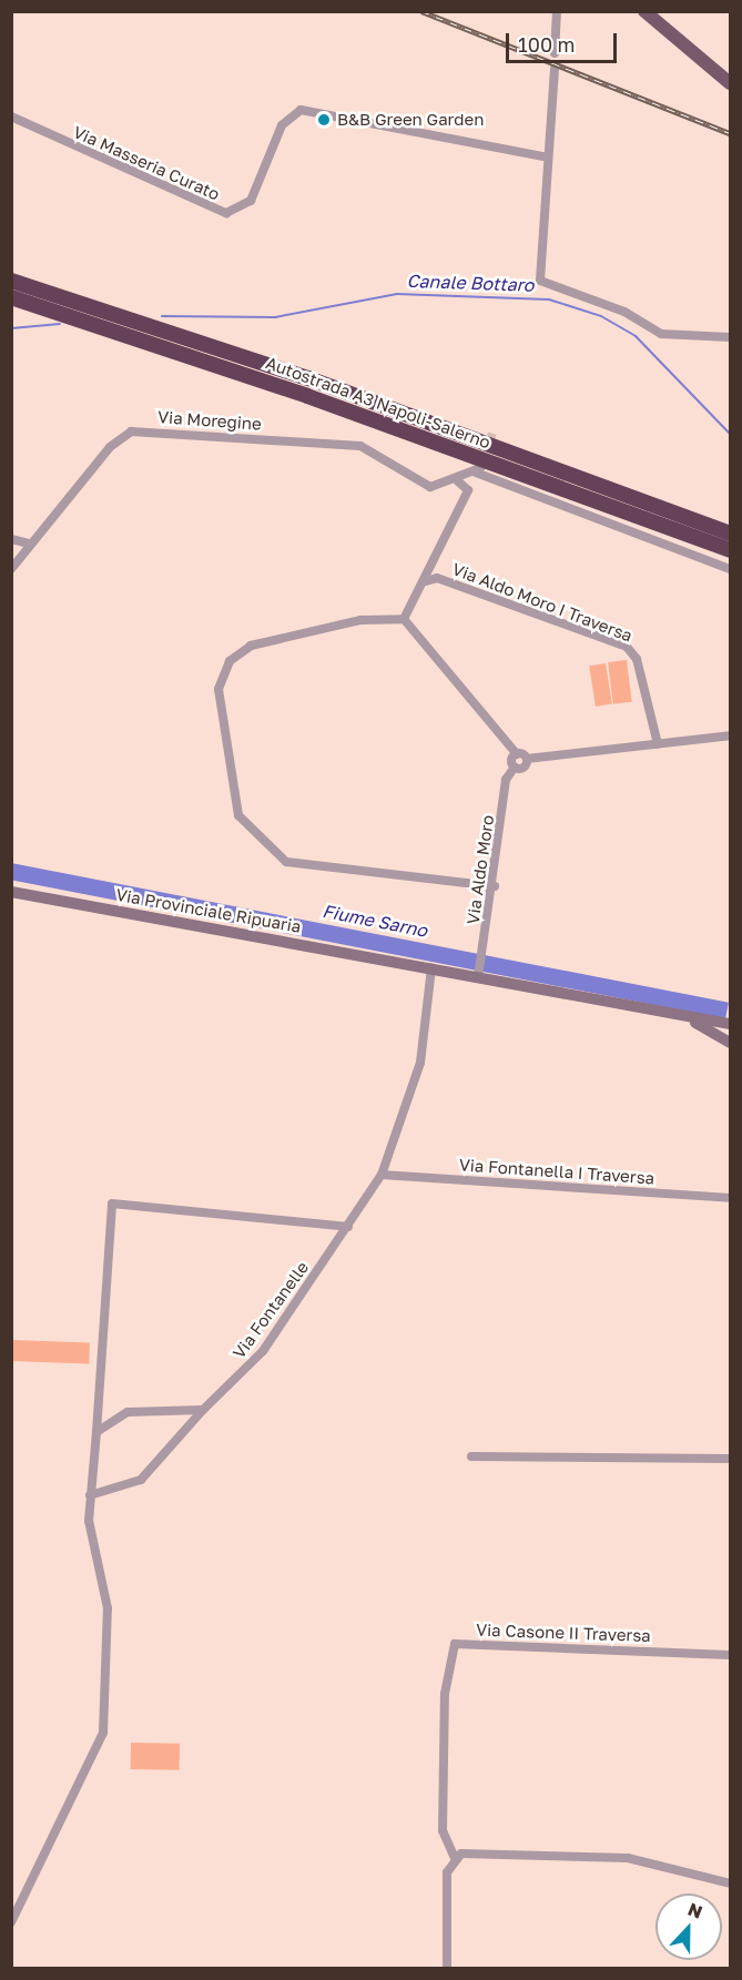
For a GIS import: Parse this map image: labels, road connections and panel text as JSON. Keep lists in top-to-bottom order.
{
  "streets": {
    "highway": ["Autostrada A3 Napoli-Salerno"],
    "main road": ["Via Provinciale Ripuaria"],
    "street": [
      "Via Masseria Curato",
      "Via Moregine",
      "Via Aldo Moro I Traversa",
      "Via Aldo Moro",
      "Via Fontanella I Traversa",
      "Via Fontanelle",
      "Via Casone II Traversa"
    ]
  },
  "crossings": [
    ["Via Aldo Moro", "Via Provinciale Ripuaria"],
    ["Via Provinciale Ripuaria", "Via Fontanelle"],
    ["Via Fontanella I Traversa", "Via Fontanelle"]
  ],
  "water": ["Canale Bottaro", "Fiume Sarno"],
  "places": ["B&B Green Garden"],
  "scale_bar": "100 m",
  "north": "top"
}
